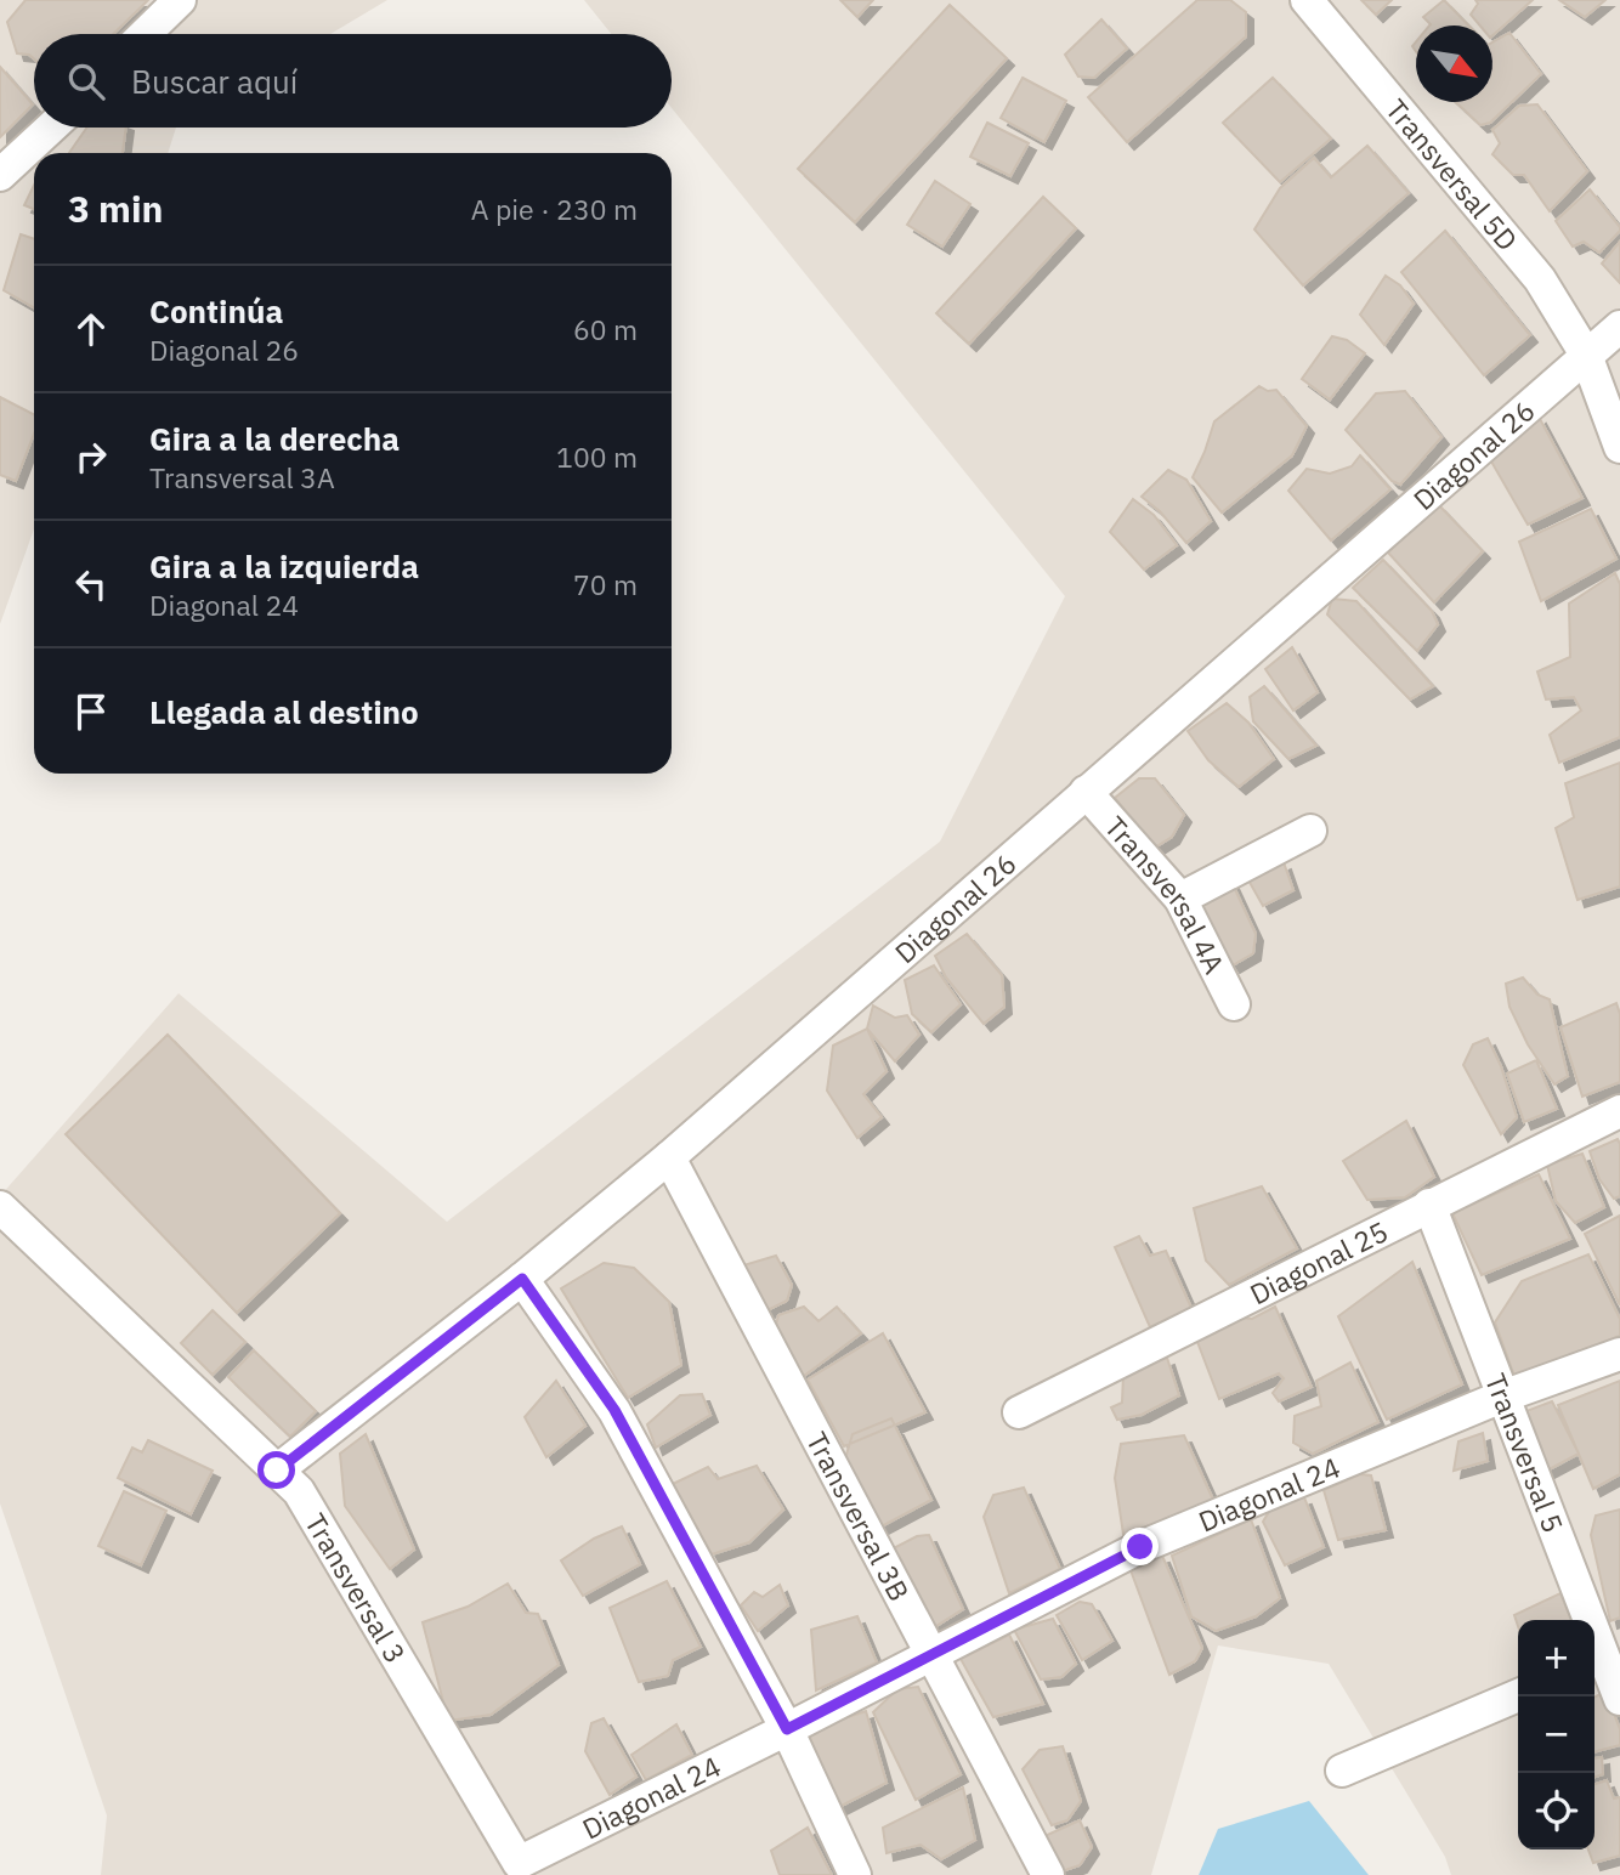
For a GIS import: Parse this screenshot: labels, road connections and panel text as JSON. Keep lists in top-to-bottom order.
{
  "streets": {
    "street": [
      "Transversal 5D",
      "Diagonal 26",
      "Transversal 4A",
      "Diagonal 25",
      "Transversal 5",
      "Diagonal 24",
      "Transversal 3B",
      "Transversal 3"
    ]
  },
  "crossings": [
    ["Transversal 5D", "Diagonal 26"],
    ["Diagonal 26", "Transversal 4A"],
    ["Diagonal 26", "Transversal 3B"],
    ["Diagonal 26", "Transversal 3"],
    ["Diagonal 25", "Transversal 5"],
    ["Transversal 5", "Diagonal 24"],
    ["Diagonal 24", "Transversal 3B"],
    ["Diagonal 24", "Transversal 3"]
  ],
  "north": "bottom right",
  "page": {
    "search": "Buscar aquí",
    "heading": ["3 min", "A pie · 230 m"],
    "list": [
      ["Continúa", "Diagonal 26", "60 m"],
      ["Gira a la derecha", "Transversal 3A", "100 m"],
      ["Gira a la izquierda", "Diagonal 24", "70 m"],
      "Llegada al destino"
    ],
    "map_buttons": ["+", "−"]
  }
}
